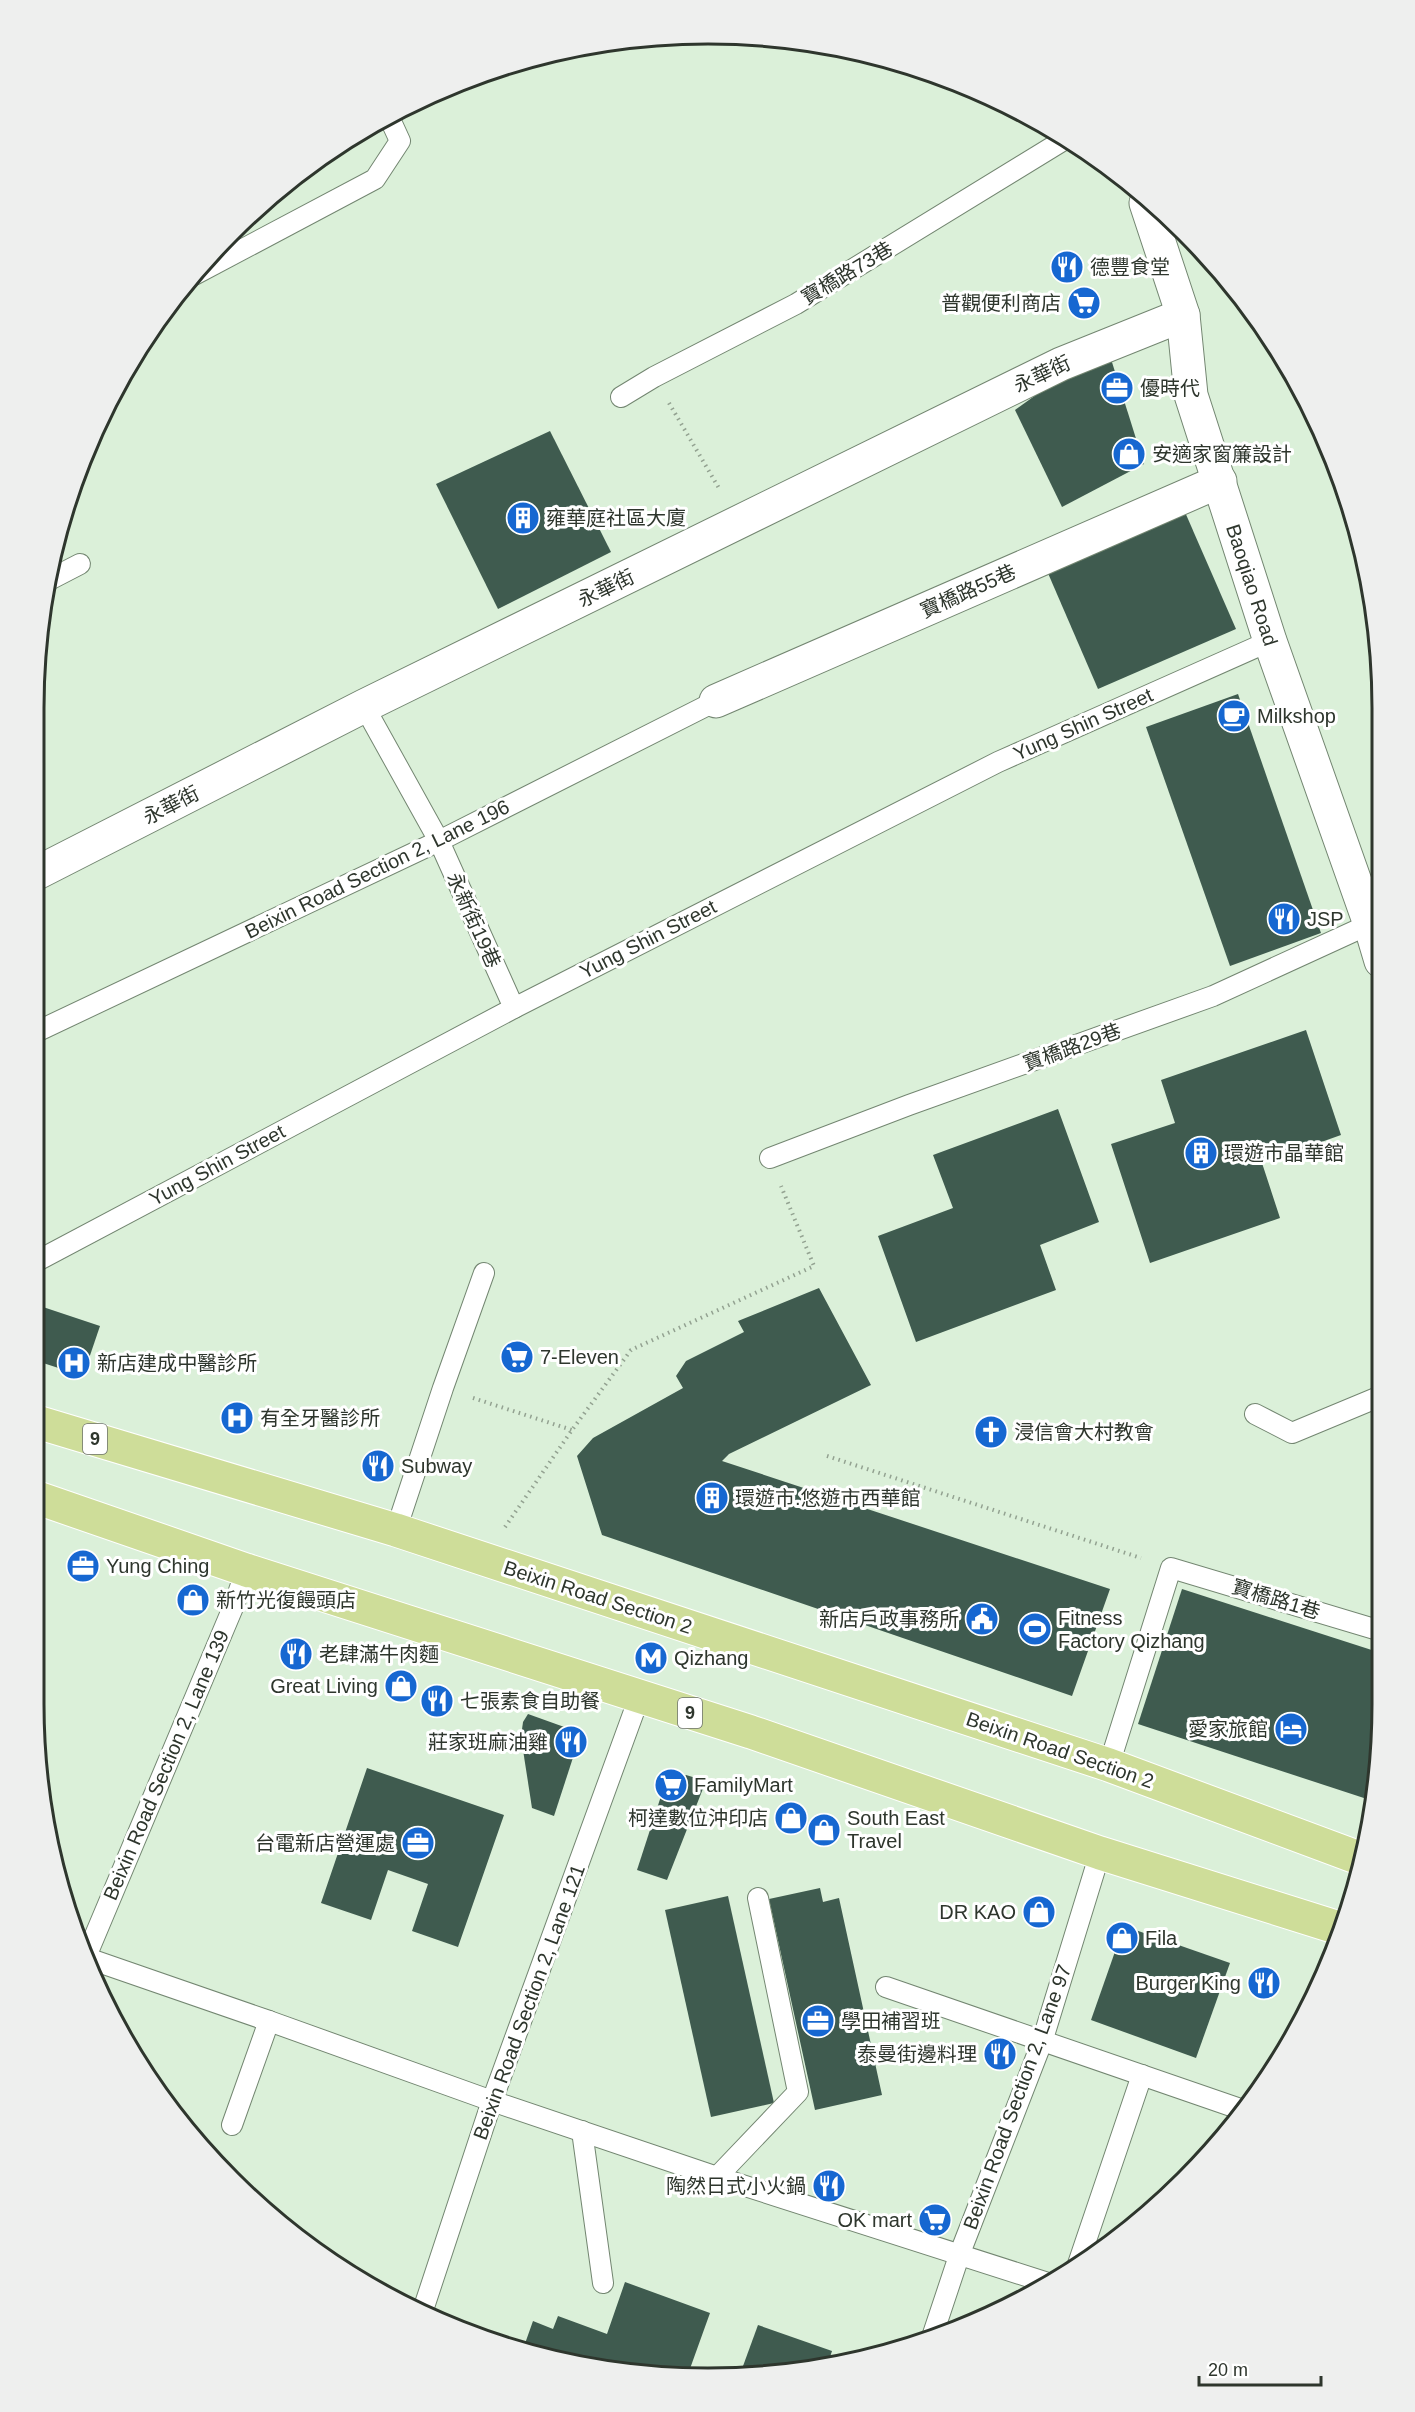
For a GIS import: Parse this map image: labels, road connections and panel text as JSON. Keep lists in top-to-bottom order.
{
  "streets": {
    "main road": ["9", "Beixin Road Section 2"],
    "street": ["永華街", "Baoqiao Road", "寶橋路55巷"],
    "lane": [
      "寶橋路73巷",
      "Yung Shin Street",
      "Beixin Road Section 2, Lane 196",
      "永新街19巷",
      "寶橋路29巷",
      "寶橋路1巷",
      "Beixin Road Section 2, Lane 139",
      "Beixin Road Section 2, Lane 121",
      "Beixin Road Section 2, Lane 97"
    ]
  },
  "crossings": [
    ["永華街", "Baoqiao Road"],
    ["永華街", "永新街19巷"],
    ["Baoqiao Road", "寶橋路55巷"],
    ["Baoqiao Road", "Yung Shin Street"],
    ["Baoqiao Road", "寶橋路29巷"],
    ["寶橋路55巷", "Beixin Road Section 2, Lane 196"],
    ["Yung Shin Street", "永新街19巷"],
    ["Beixin Road Section 2, Lane 196", "永新街19巷"],
    ["9", "Beixin Road Section 2, Lane 139"],
    ["9", "Beixin Road Section 2, Lane 121"],
    ["9", "Beixin Road Section 2, Lane 97"]
  ],
  "places": {
    "restaurant": [
      "德豐食堂",
      "JSP",
      "Subway",
      "老肆滿牛肉麵",
      "七張素食自助餐",
      "莊家班麻油雞",
      "Burger King",
      "泰曼街邊料理",
      "陶然日式小火鍋"
    ],
    "supermarket": [
      "普觀便利商店",
      "7-Eleven",
      "FamilyMart",
      "OK mart"
    ],
    "office": [
      "優時代",
      "Yung Ching",
      "台電新店營運處",
      "學田補習班"
    ],
    "shop": [
      "安適家窗簾設計",
      "新竹光復饅頭店",
      "Great Living",
      "柯達數位沖印店",
      "South East Travel",
      "DR KAO",
      "Fila"
    ],
    "building": ["雍華庭社區大廈", "環遊市晶華館", "環遊市.悠遊市西華館"],
    "cafe": ["Milkshop"],
    "hospital": ["新店建成中醫診所", "有全牙醫診所"],
    "church": ["浸信會大村教會"],
    "public building": ["新店戶政事務所"],
    "sports": ["Fitness Factory Qizhang"],
    "metro station": ["Qizhang"],
    "hotel": ["愛家旅館"]
  },
  "scale_bar": "20 m"
}
